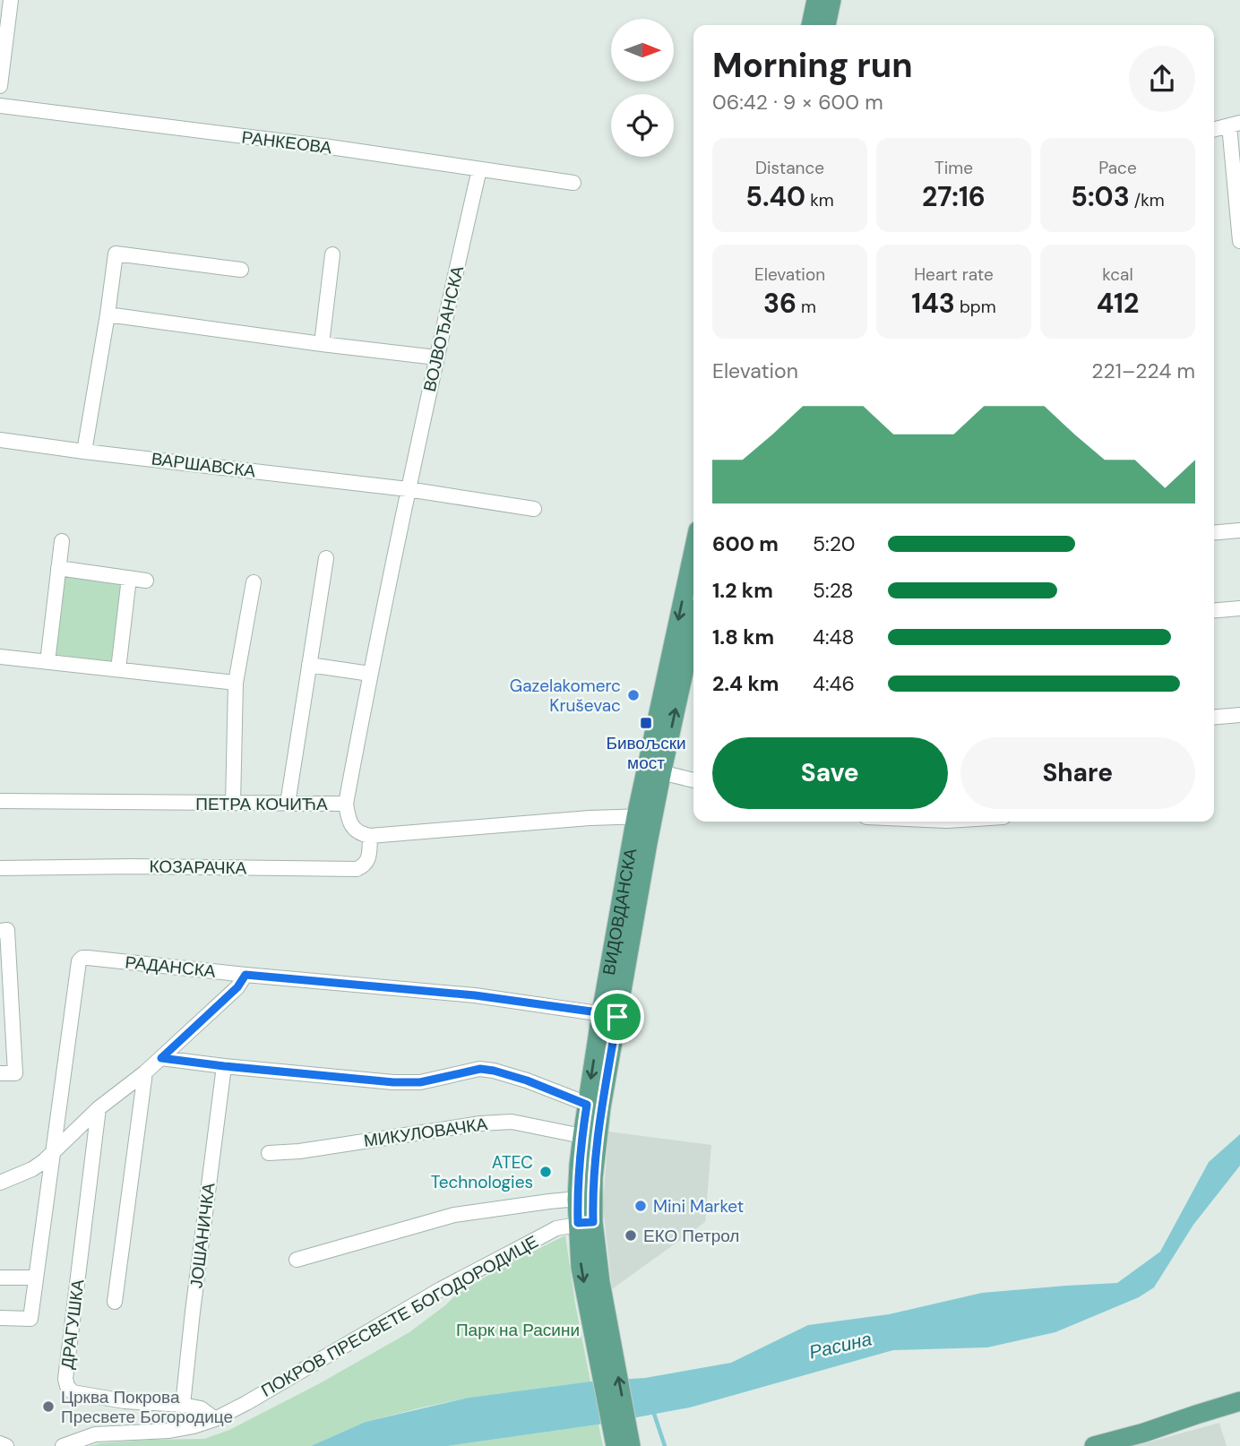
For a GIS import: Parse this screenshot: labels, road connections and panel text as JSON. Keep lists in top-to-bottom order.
{
  "streets": {
    "main road": ["ВИДОВДАНСКА"],
    "street": [
      "РАНКЕОВА",
      "ВОЈВОЂАНСКА",
      "ВАРШАВСКА",
      "ПЕТРА КОЧИЋА",
      "КОЗАРАЧКА",
      "РАДАНСКА",
      "МИКУЛОВАЧКА",
      "ЈОШАНИЧКА",
      "ПОКРОВ ПРЕСВЕТЕ БОГОДОРОДИЦЕ",
      "ДРАГУШКА"
    ]
  },
  "crossings": [
    ["РАНКЕОВА", "ВОЈВОЂАНСКА"],
    ["ВОЈВОЂАНСКА", "ВАРШАВСКА"],
    ["ВОЈВОЂАНСКА", "ПЕТРА КОЧИЋА"],
    ["ПЕТРА КОЧИЋА", "КОЗАРАЧКА"],
    ["ВИДОВДАНСКА", "РАДАНСКА"],
    ["ВИДОВДАНСКА", "МИКУЛОВАЧКА"],
    ["ВИДОВДАНСКА", "ПОКРОВ ПРЕСВЕТЕ БОГОДОРОДИЦЕ"],
    ["ЈОШАНИЧКА", "ДРАГУШКА"],
    ["ПОКРОВ ПРЕСВЕТЕ БОГОДОРОДИЦЕ", "ДРАГУШКА"]
  ],
  "water": ["Расина"],
  "parks": ["Парк на Расини"],
  "places": {
    "other": [
      "Gazelakomerc Kruševac",
      "ATEC Technologies",
      "Mini Market",
      "ЕКО Петрол",
      "Црква Покрова Пресвете Богородице"
    ],
    "transit": ["Бивољски мост"]
  },
  "north": "right",
  "page": {
    "heading": ["Morning run", "06:42 · 9 × 600 m"],
    "stats": [
      ["Distance", "5.40 km"],
      ["Time", "27:16"],
      ["Pace", "5:03 /km"],
      ["Elevation", "36 m"],
      ["Heart rate", "143 bpm"],
      ["kcal", "412"]
    ],
    "chart": ["Elevation", "221–224 m"],
    "list": [
      {
        "name": "600 m",
        "note": "5:20"
      },
      {
        "name": "1.2 km",
        "note": "5:28"
      },
      {
        "name": "1.8 km",
        "note": "4:48"
      },
      {
        "name": "2.4 km",
        "note": "4:46"
      }
    ],
    "buttons": ["Save", "Share"]
  }
}
